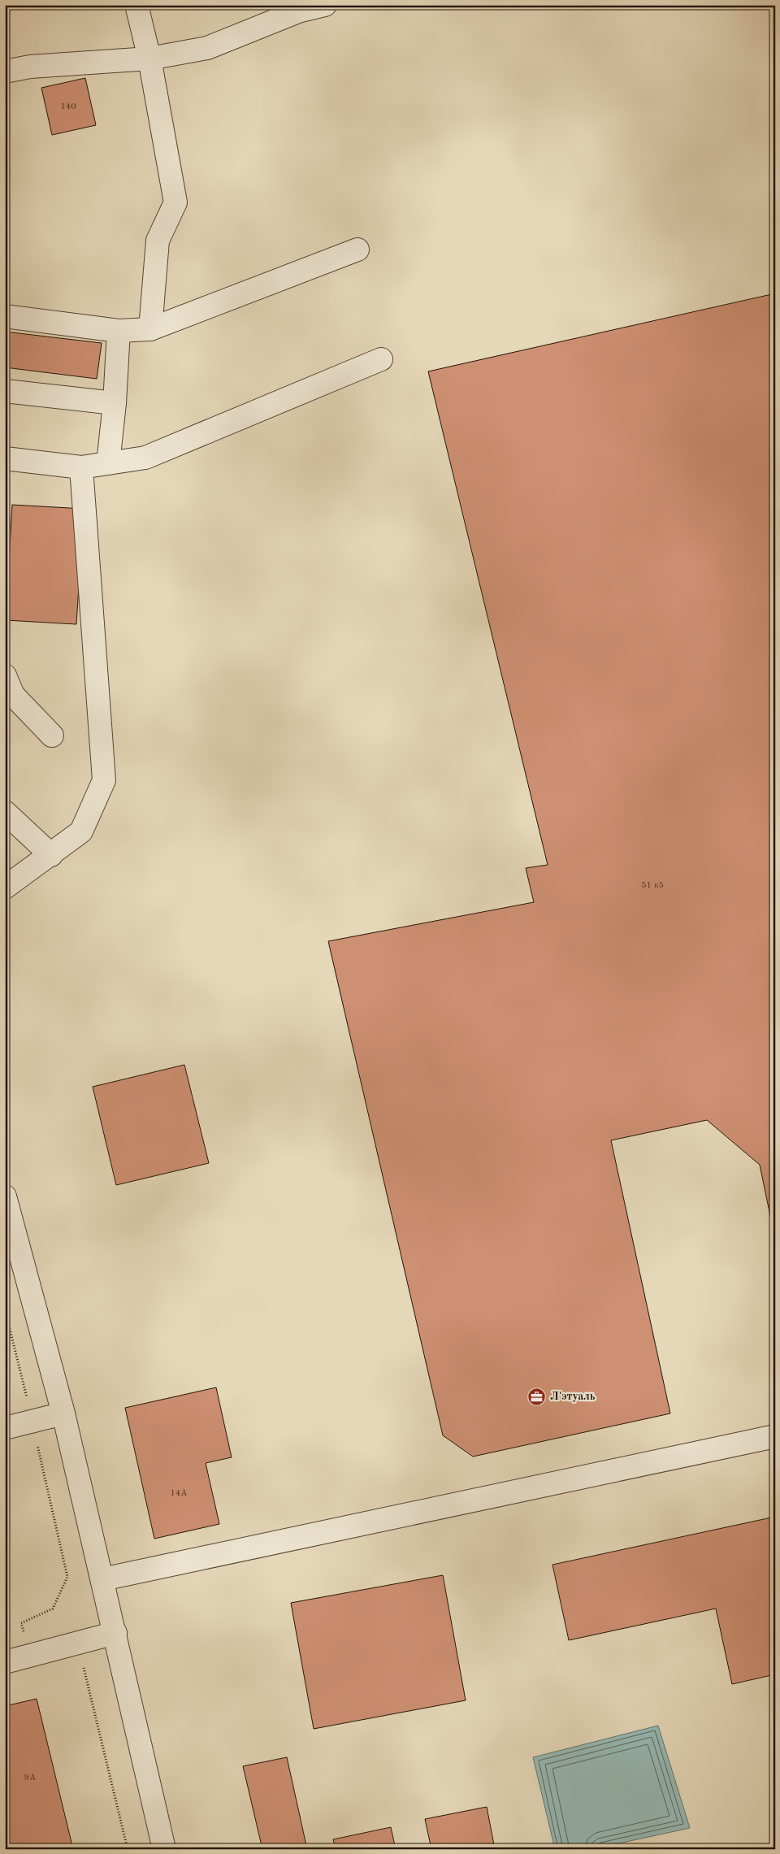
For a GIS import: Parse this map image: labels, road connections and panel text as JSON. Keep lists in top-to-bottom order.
{
  "places": {
    "office": ["Л'этуаль"]
  },
  "house_numbers": [
    "140",
    "51 к5",
    "14А",
    "9А"
  ]
}
